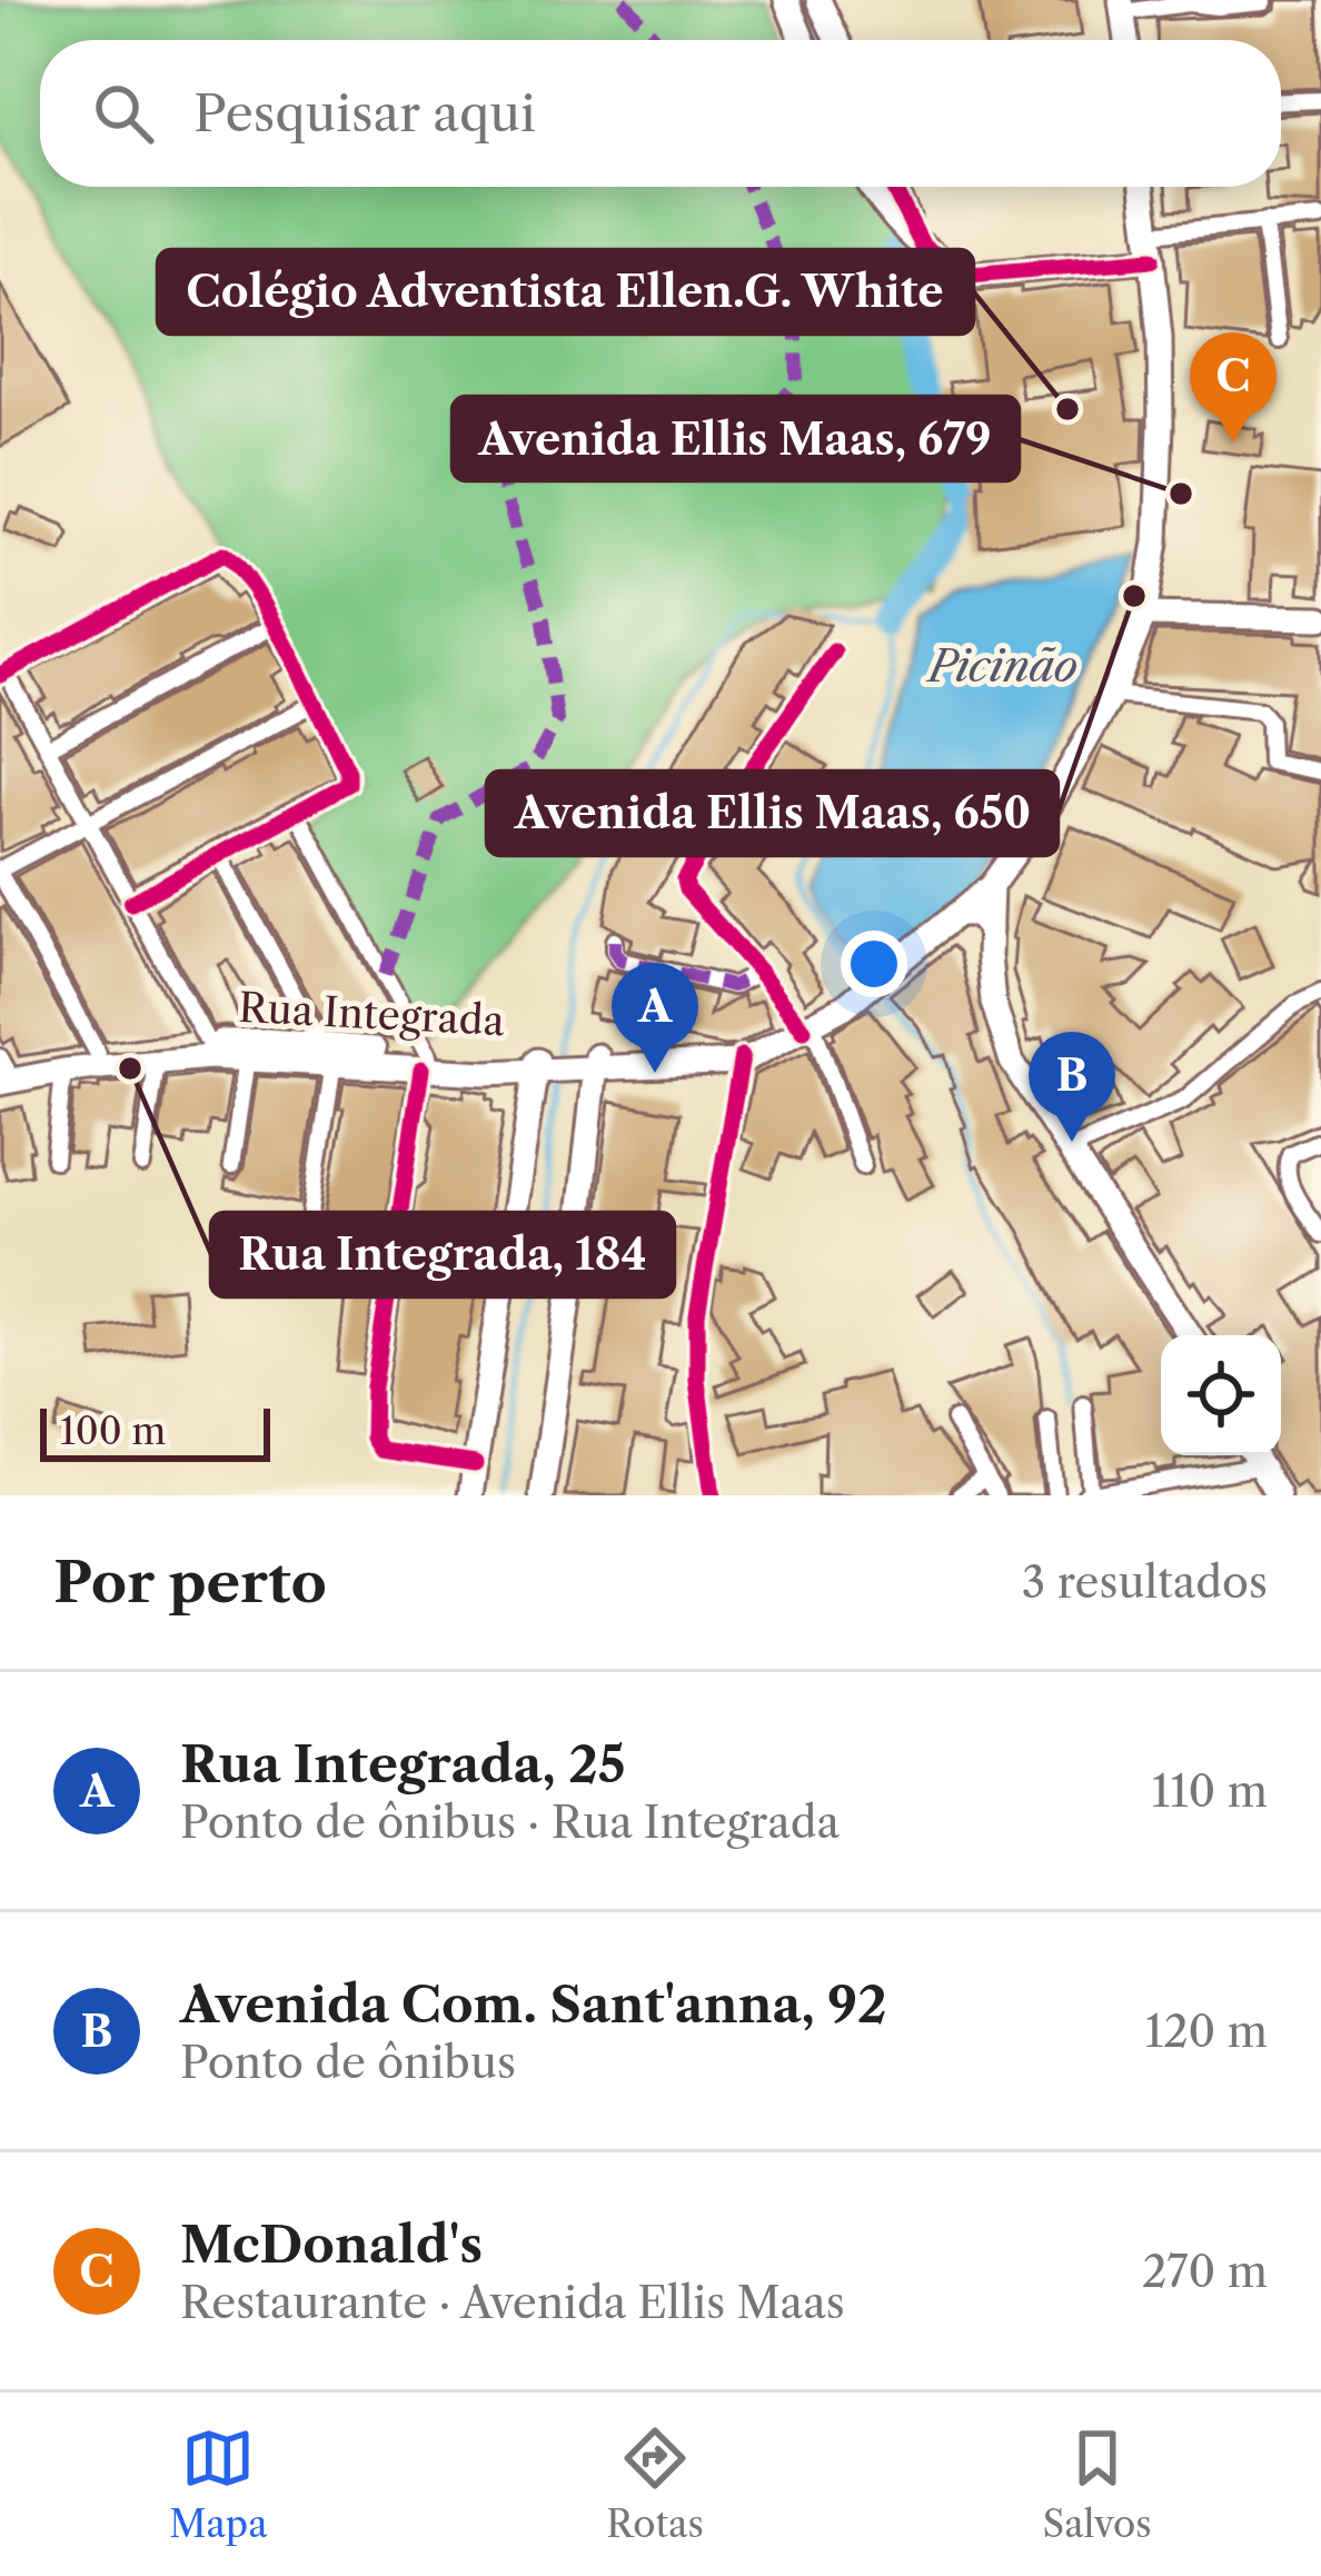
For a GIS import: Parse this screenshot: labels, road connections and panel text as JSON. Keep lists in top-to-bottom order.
{
  "streets": {
    "main road": ["Rua Integrada"]
  },
  "water": ["Picinão"],
  "places": [
    "Colégio Adventista Ellen.G. White",
    "Avenida Ellis Maas, 679",
    "Avenida Ellis Maas, 650",
    "Rua Integrada, 184"
  ],
  "scale_bar": "100 m",
  "page": {
    "search": "Pesquisar aqui",
    "pins": ["C", "A", "B"],
    "scale": "100 m",
    "heading": ["Por perto", "3 resultados"],
    "list": [
      {
        "mark": "A",
        "name": "Rua Integrada, 25",
        "note": "Ponto de ônibus · Rua Integrada",
        "value": "110 m"
      },
      {
        "mark": "B",
        "name": "Avenida Com. Sant'anna, 92",
        "note": "Ponto de ônibus",
        "value": "120 m"
      },
      {
        "mark": "C",
        "name": "McDonald's",
        "note": "Restaurante · Avenida Ellis Maas",
        "value": "270 m"
      }
    ],
    "nav": ["Mapa", "Rotas", "Salvos"]
  }
}
